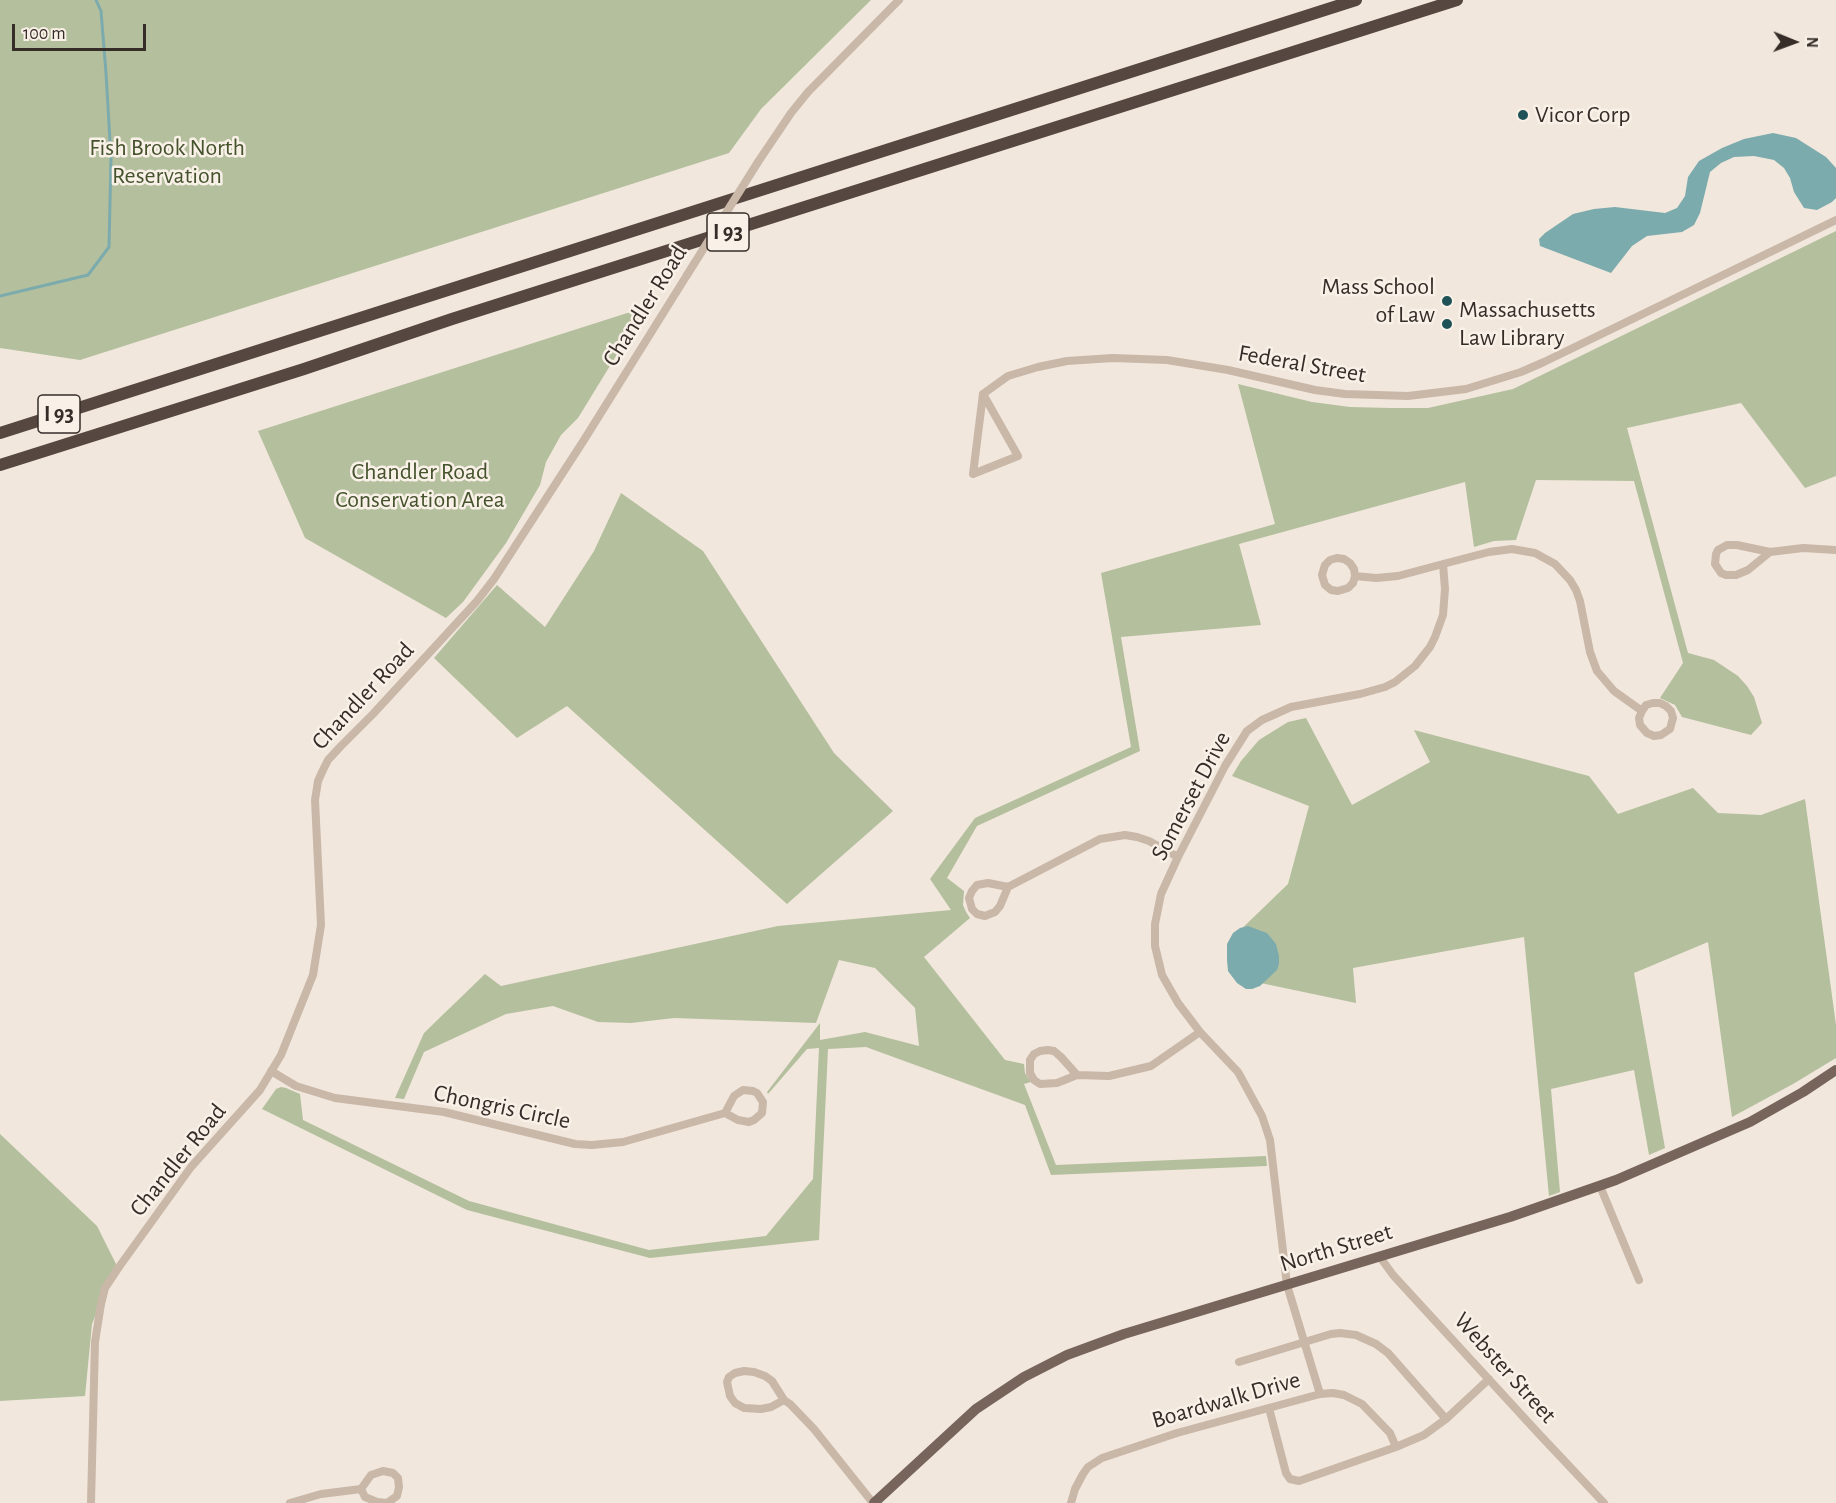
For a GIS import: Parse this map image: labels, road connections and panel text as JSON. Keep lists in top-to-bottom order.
{
  "streets": {
    "highway": ["I 93"],
    "main road": ["North Street"],
    "street": [
      "Chandler Road",
      "Federal Street",
      "Somerset Drive",
      "Chongris Circle",
      "Webster Street",
      "Boardwalk Drive"
    ]
  },
  "crossings": [
    ["Chandler Road", "Chongris Circle"],
    ["Somerset Drive", "North Street"],
    ["Somerset Drive", "Boardwalk Drive"],
    ["North Street", "Webster Street"]
  ],
  "parks": ["Fish Brook North Reservation", "Chandler Road Conservation Area"],
  "places": ["Vicor Corp", "Mass School of Law", "Massachusetts Law Library"],
  "scale_bar": "100 m",
  "north": "right"
}
